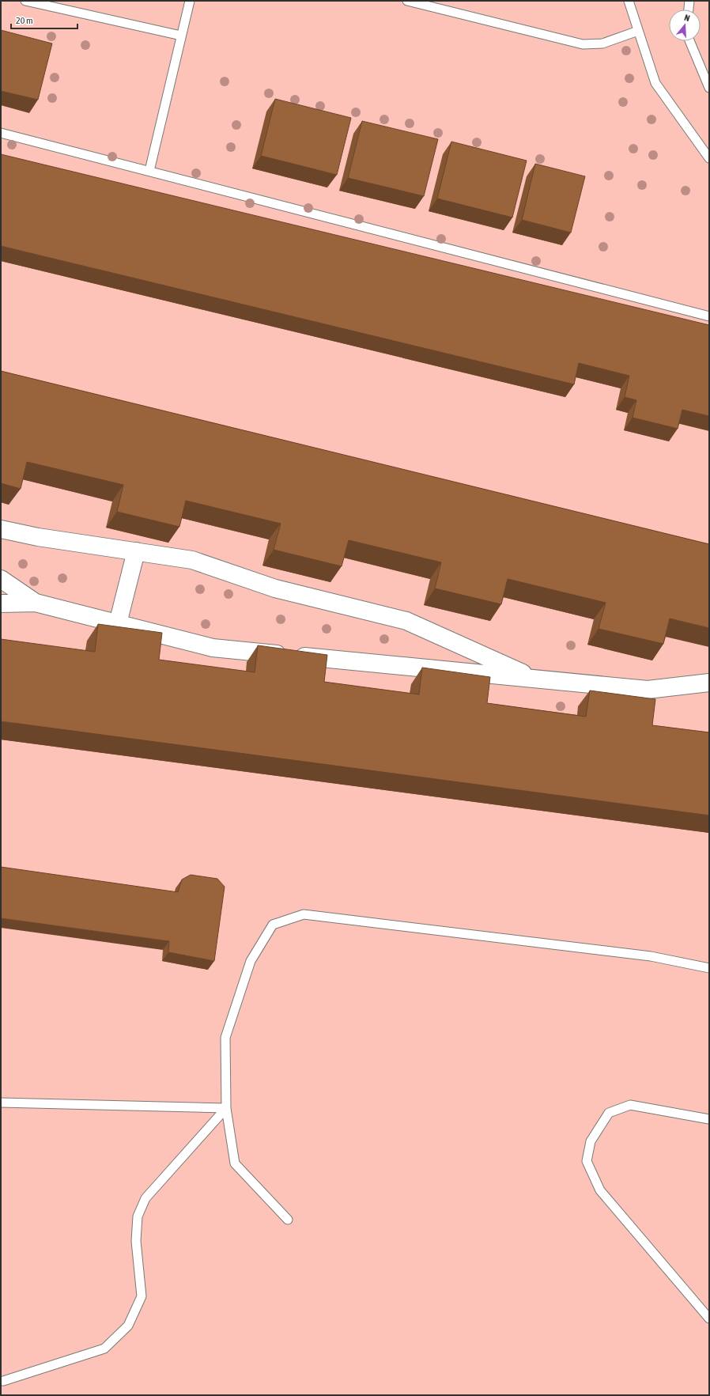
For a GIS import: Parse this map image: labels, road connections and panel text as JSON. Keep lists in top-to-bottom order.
{
  "scale_bar": "20 m",
  "north": "top"
}
